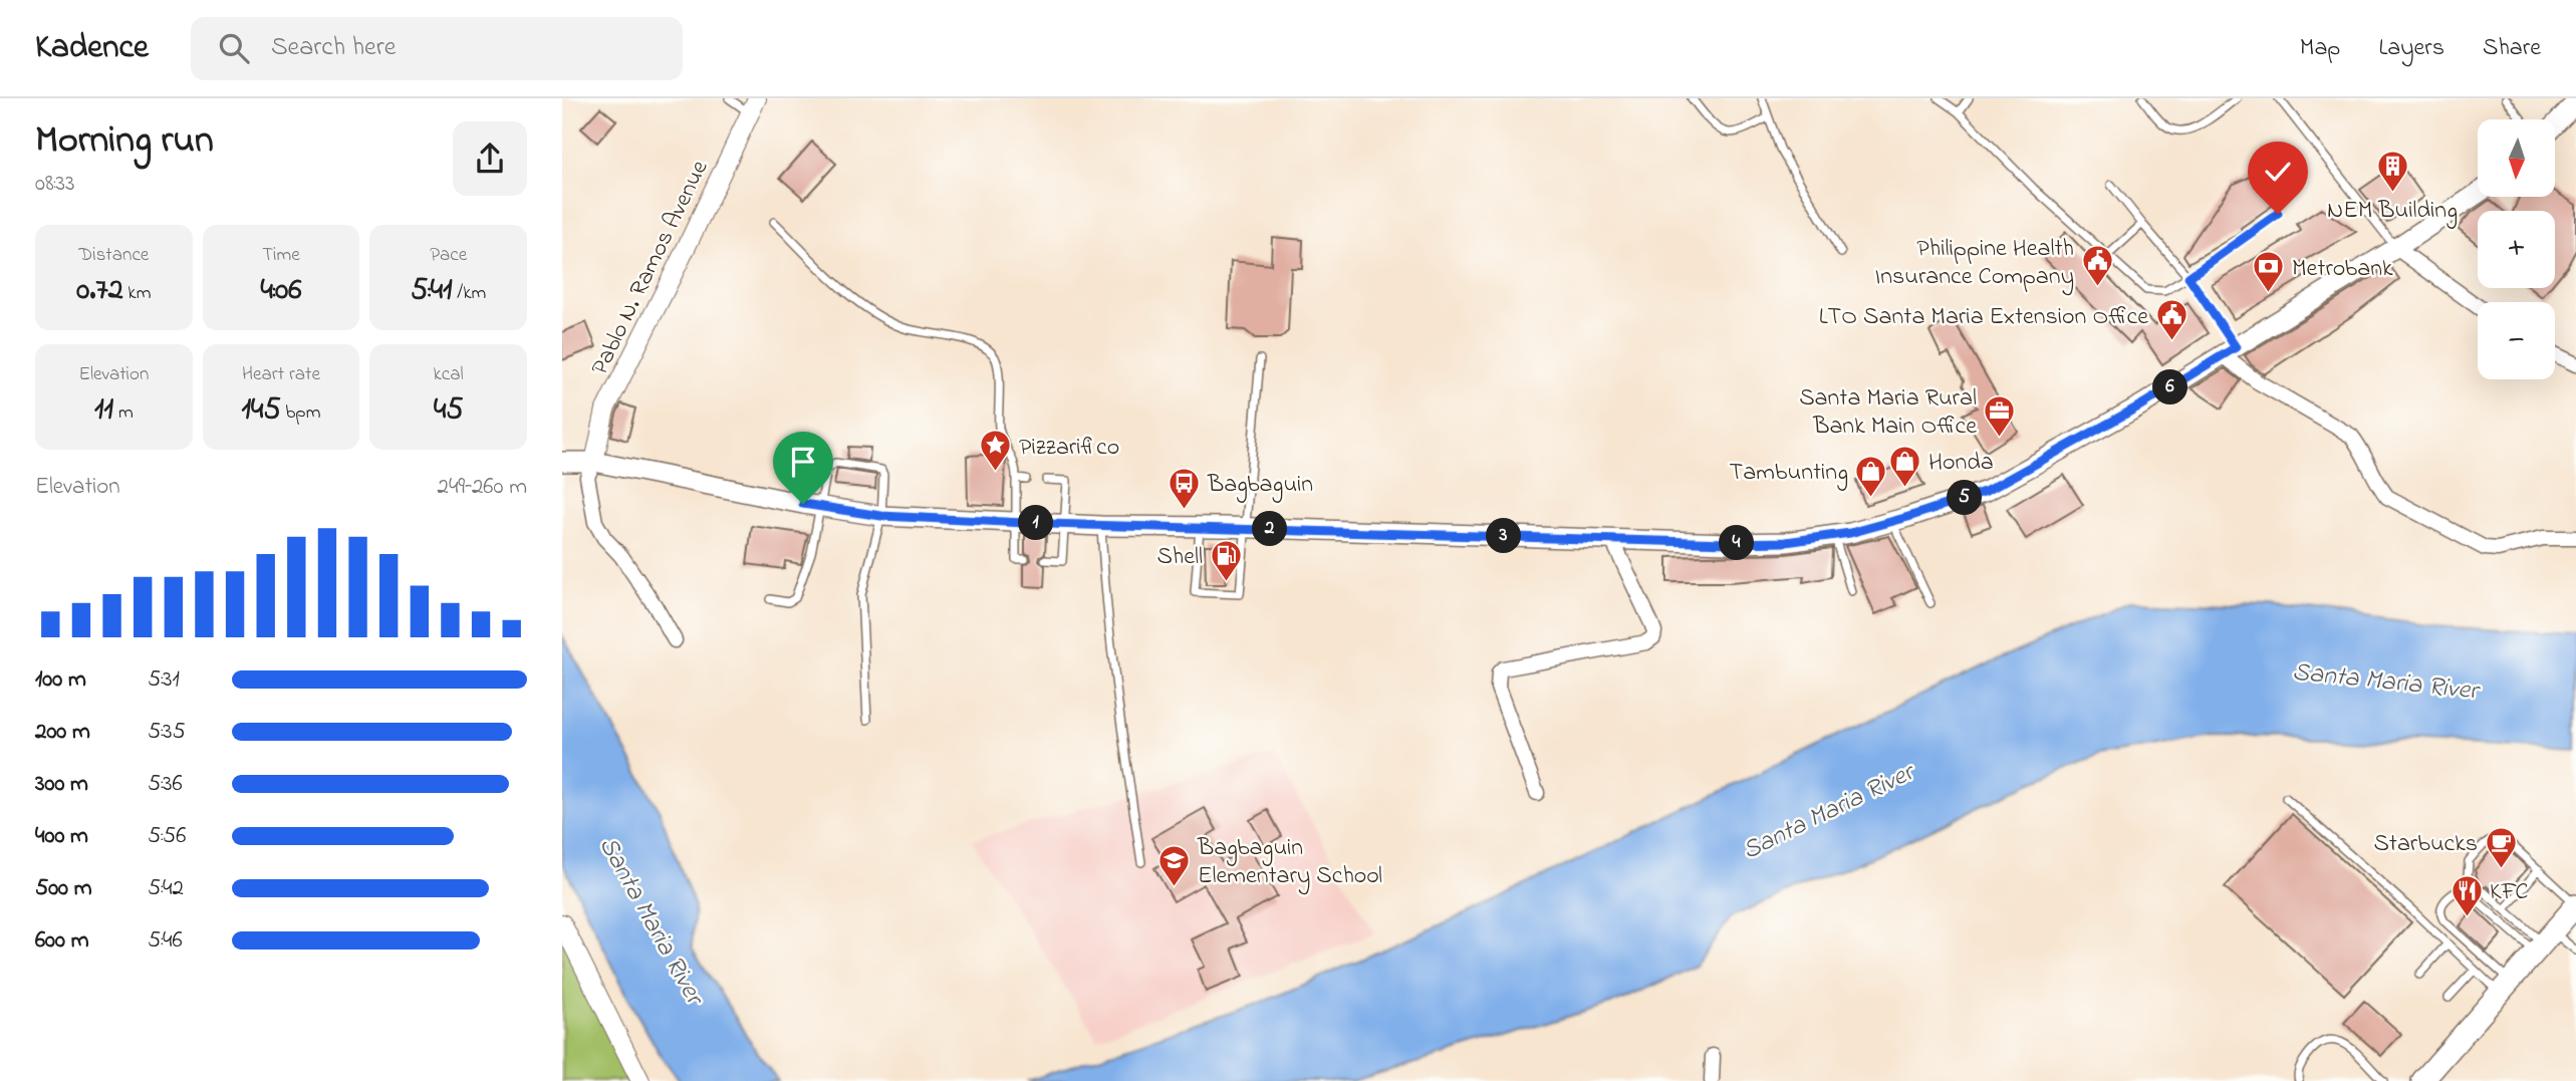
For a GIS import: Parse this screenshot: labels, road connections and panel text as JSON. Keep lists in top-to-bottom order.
{
  "streets": {
    "street": ["Pablo N. Ramos Avenue"]
  },
  "water": ["Santa Maria River"],
  "places": {
    "building": ["NEM Building"],
    "public building": ["Philippine Health Insurance Company", "LTO Santa Maria Extension Office"],
    "bank": ["Metrobank"],
    "office": ["Santa Maria Rural Bank Main Office"],
    "place": ["Pizzarifico"],
    "shop": ["Honda", "Tambunting"],
    "bus stop": ["Bagbaguin"],
    "fuel station": ["Shell"],
    "cafe": ["Starbucks"],
    "school or university": ["Bagbaguin Elementary School"],
    "restaurant": ["KFC"]
  },
  "north": "bottom",
  "page": {
    "header": "Kadence",
    "search": "Search here",
    "nav": ["Map", "Layers", "Share"],
    "heading": ["Morning run", "08:33"],
    "map_buttons": ["+", "−"],
    "stats": [
      ["Distance", "0.72 km"],
      ["Time", "4:06"],
      ["Pace", "5:41 /km"],
      ["Elevation", "11 m"],
      ["Heart rate", "145 bpm"],
      ["kcal", "45"]
    ],
    "pins": [
      "6",
      "5",
      "1",
      "2",
      "3",
      "4"
    ],
    "chart": ["Elevation", "249–260 m"],
    "list": [
      {
        "name": "100 m",
        "note": "5:31"
      },
      {
        "name": "200 m",
        "note": "5:35"
      },
      {
        "name": "300 m",
        "note": "5:36"
      },
      {
        "name": "400 m",
        "note": "5:56"
      },
      {
        "name": "500 m",
        "note": "5:42"
      },
      {
        "name": "600 m",
        "note": "5:46"
      }
    ]
  }
}
